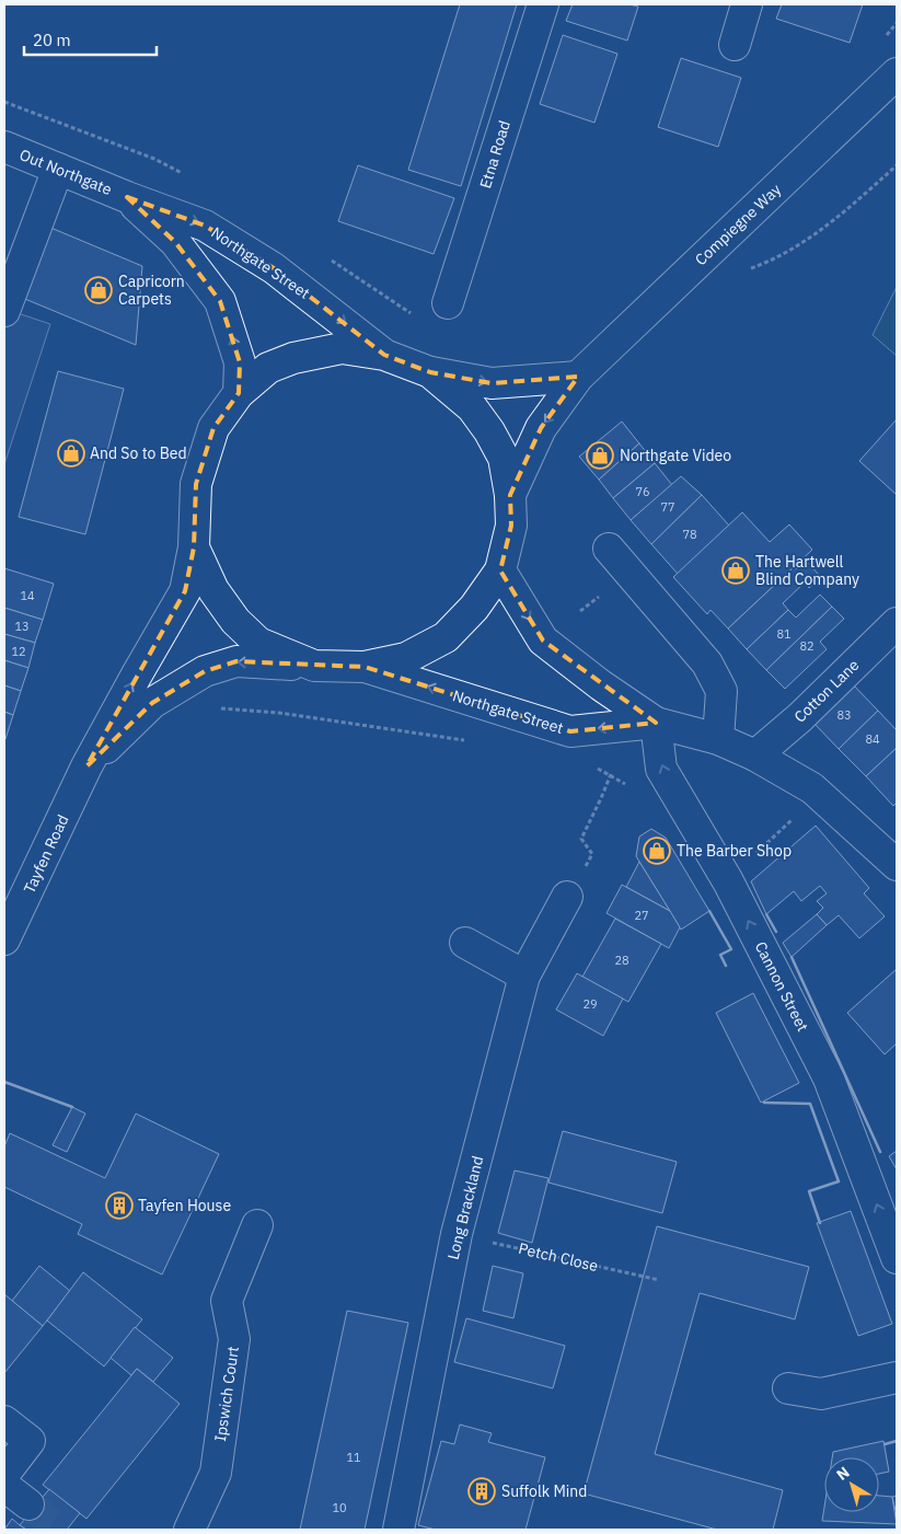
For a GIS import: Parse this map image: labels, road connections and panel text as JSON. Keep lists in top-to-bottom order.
{
  "streets": {
    "street": [
      "Etna Road",
      "Out Northgate",
      "Compiegne Way",
      "Northgate Street",
      "Cotton Lane",
      "Tayfen Road",
      "Cannon Street",
      "Long Brackland",
      "Ipswich Court"
    ],
    "path": ["Petch Close"]
  },
  "crossings": [
    ["Out Northgate", "Northgate Street"],
    ["Northgate Street", "Cotton Lane"],
    ["Northgate Street", "Tayfen Road"],
    ["Northgate Street", "Cannon Street"],
    ["Long Brackland", "Petch Close"]
  ],
  "one_way": ["Cannon Street"],
  "places": {
    "shop": [
      "Capricorn Carpets",
      "And So to Bed",
      "Northgate Video",
      "The Hartwell Blind Company",
      "The Barber Shop"
    ],
    "building": ["Tayfen House", "Suffolk Mind"]
  },
  "house_numbers": [
    "76",
    "77",
    "78",
    "14",
    "13",
    "81",
    "82",
    "12",
    "83",
    "84",
    "27",
    "28",
    "29",
    "11",
    "10"
  ],
  "scale_bar": "20 m",
  "north": "top left"
}
